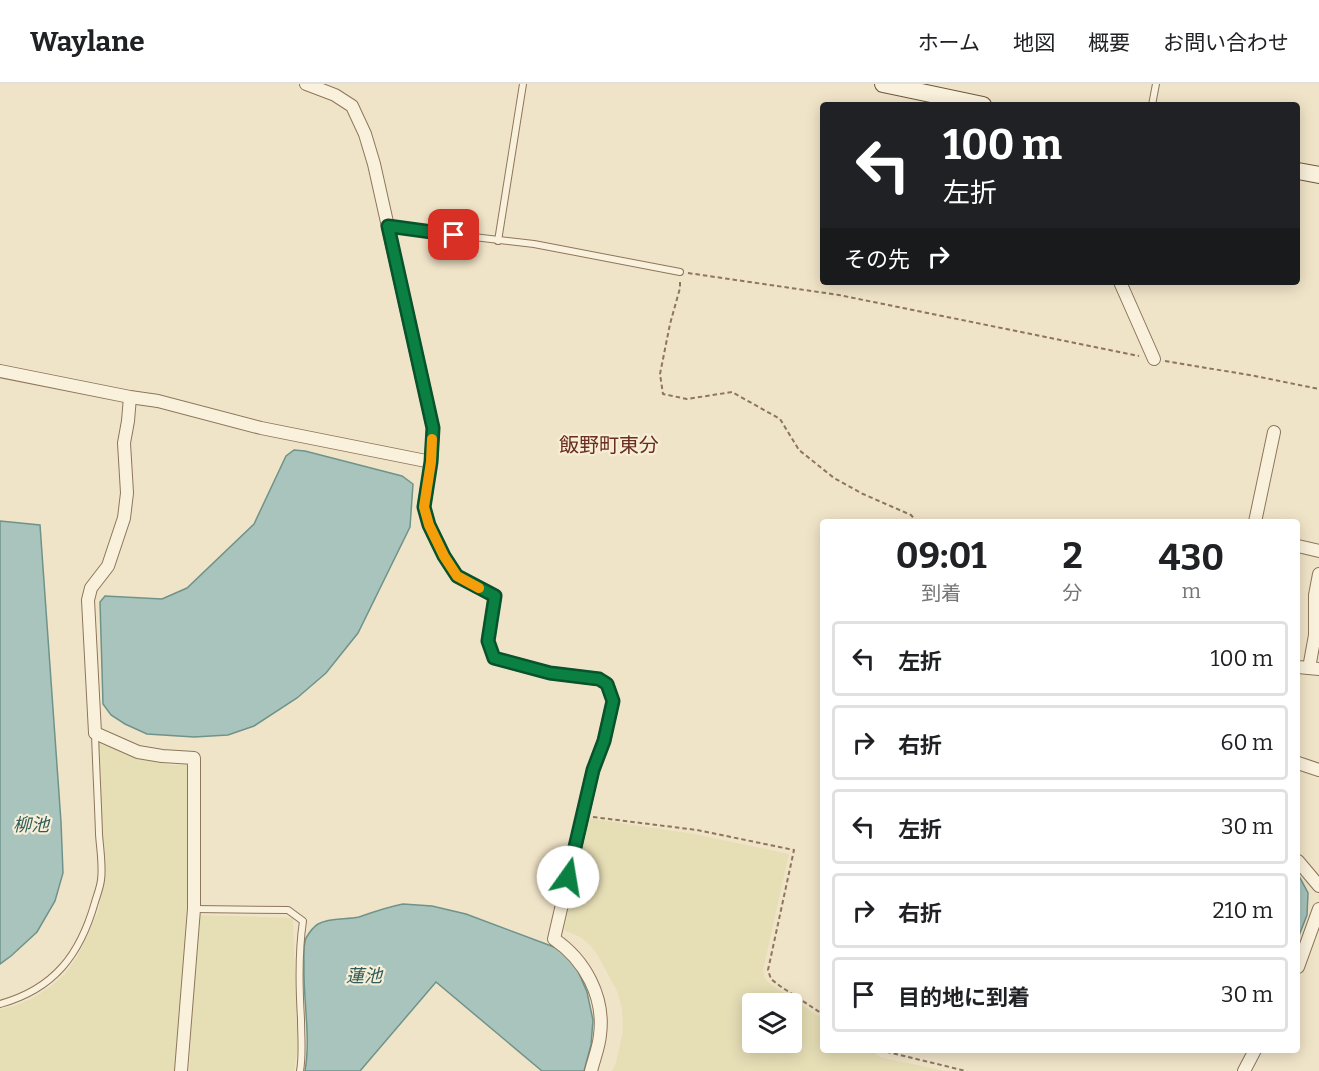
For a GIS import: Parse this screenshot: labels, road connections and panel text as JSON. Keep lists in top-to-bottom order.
{
  "districts": ["飯野町東分"],
  "water": ["柳池", "蓮池"],
  "page": {
    "header": "Waylane",
    "nav": [
      "ホーム",
      "地図",
      "概要",
      "お問い合わせ"
    ],
    "turn": ["100 m", "左折"],
    "then": "その先",
    "eta": [
      "09:01",
      "到着",
      "2",
      "分",
      "430",
      "m"
    ],
    "list": [
      {
        "name": "左折",
        "value": "100 m"
      },
      {
        "name": "右折",
        "value": "60 m"
      },
      {
        "name": "左折",
        "value": "30 m"
      },
      {
        "name": "右折",
        "value": "210 m"
      },
      {
        "name": "目的地に到着",
        "value": "30 m"
      }
    ]
  }
}
